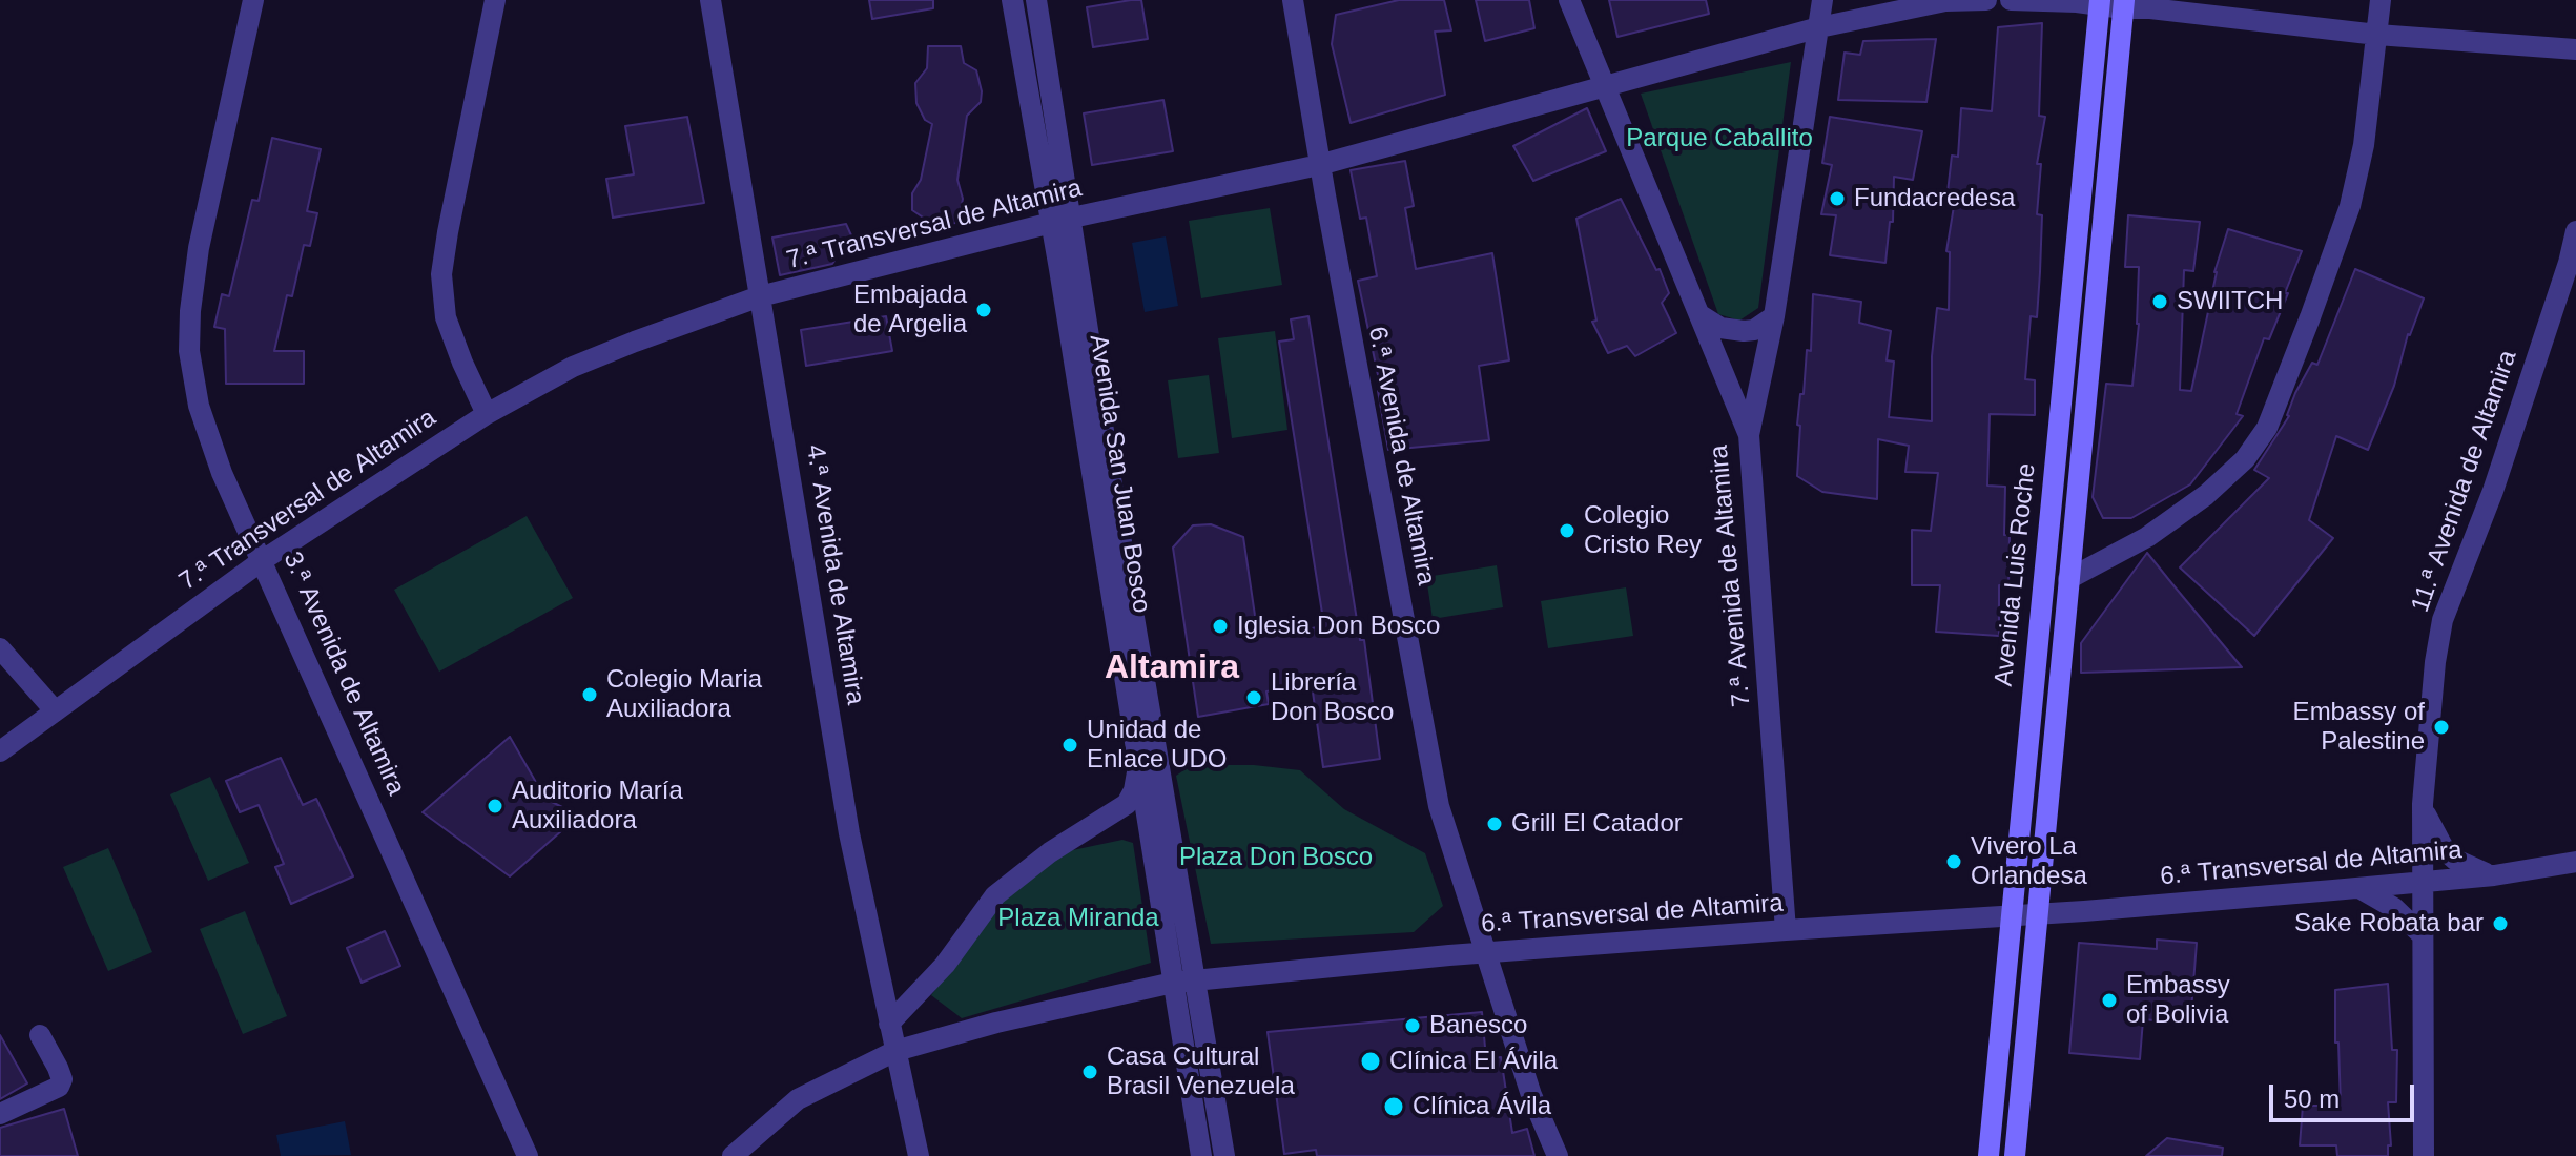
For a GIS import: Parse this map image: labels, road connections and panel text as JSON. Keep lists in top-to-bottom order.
{
  "streets": {
    "main road": ["Avenida Luis Roche"],
    "street": [
      "7.ª Transversal de Altamira",
      "6.ª Avenida de Altamira",
      "Avenida San Juan Bosco",
      "11.ª Avenida de Altamira",
      "4.ª Avenida de Altamira",
      "7.ª Avenida de Altamira",
      "3.ª Avenida de Altamira",
      "6.ª Transversal de Altamira"
    ]
  },
  "crossings": [
    ["7.ª Transversal de Altamira", "6.ª Avenida de Altamira"],
    ["7.ª Transversal de Altamira", "Avenida San Juan Bosco"],
    ["7.ª Transversal de Altamira", "4.ª Avenida de Altamira"],
    ["7.ª Transversal de Altamira", "7.ª Avenida de Altamira"],
    ["7.ª Transversal de Altamira", "3.ª Avenida de Altamira"],
    ["6.ª Avenida de Altamira", "6.ª Transversal de Altamira"],
    ["Avenida San Juan Bosco", "6.ª Transversal de Altamira"],
    ["11.ª Avenida de Altamira", "6.ª Transversal de Altamira"],
    ["4.ª Avenida de Altamira", "6.ª Transversal de Altamira"],
    ["Avenida Luis Roche", "6.ª Transversal de Altamira"],
    ["7.ª Avenida de Altamira", "6.ª Transversal de Altamira"]
  ],
  "districts": ["Altamira"],
  "parks": ["Parque Caballito", "Plaza Don Bosco", "Plaza Miranda"],
  "places": [
    "Fundacredesa",
    "SWIITCH",
    "Embajada de Argelia",
    "Colegio Cristo Rey",
    "Iglesia Don Bosco",
    "Colegio Maria Auxiliadora",
    "Librería Don Bosco",
    "Embassy of Palestine",
    "Unidad de Enlace UDO",
    "Auditorio María Auxiliadora",
    "Grill El Catador",
    "Vivero La Orlandesa",
    "Sake Robata bar",
    "Embassy of Bolivia",
    "Banesco",
    "Clínica El Ávila",
    "Casa Cultural Brasil Venezuela",
    "Clínica Ávila"
  ],
  "scale_bar": "50 m"
}
